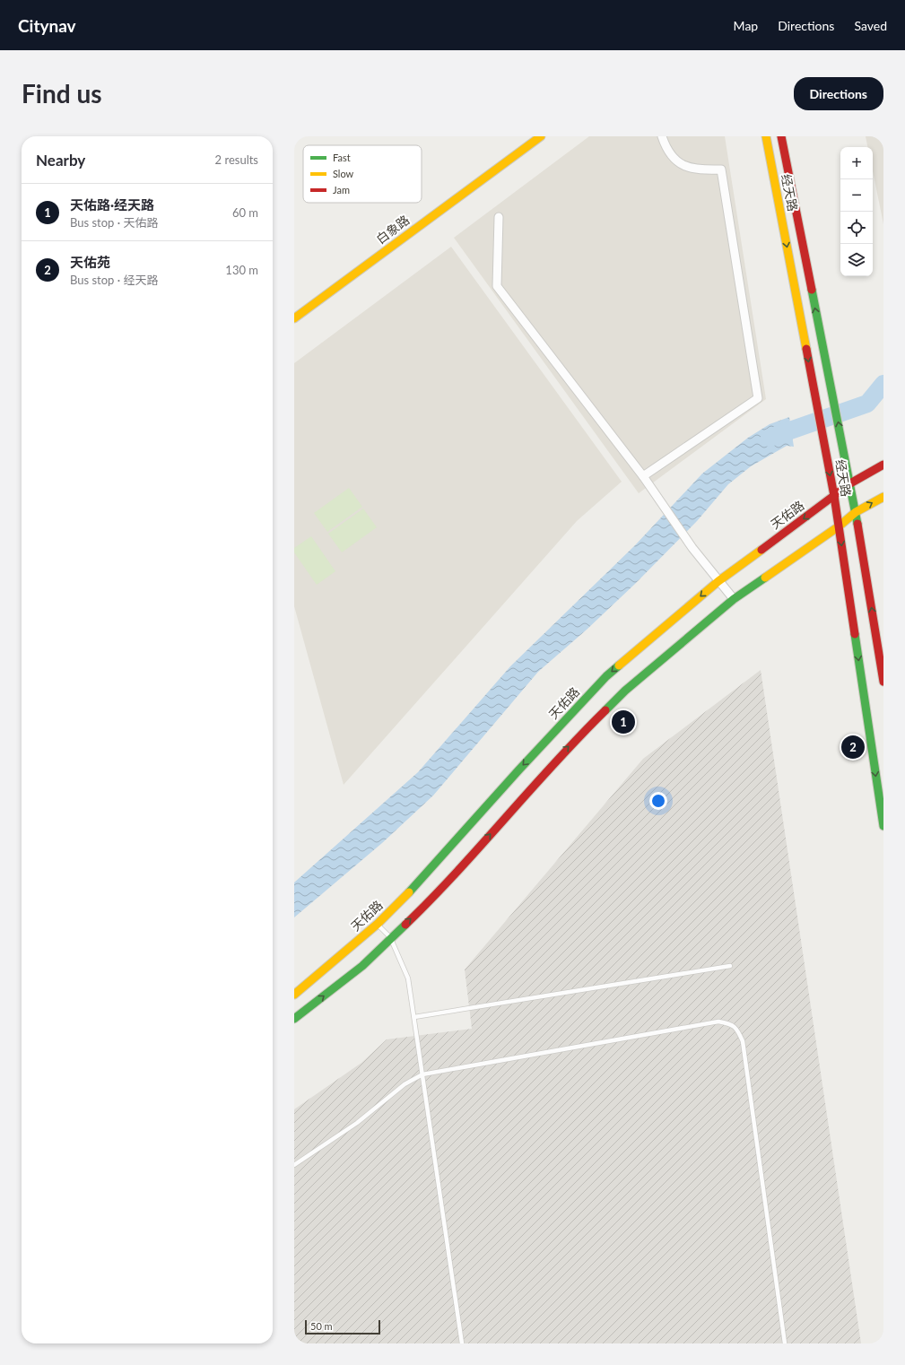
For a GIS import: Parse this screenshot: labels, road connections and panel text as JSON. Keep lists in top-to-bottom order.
{
  "streets": {
    "main road": ["经天路", "白象路", "天佑路"]
  },
  "crossings": [
    ["经天路", "天佑路"]
  ],
  "legend": ["Fast", "Slow", "Jam"],
  "scale_bar": "50 m",
  "page": {
    "header": "Citynav",
    "nav": ["Map", "Directions", "Saved"],
    "buttons": "Directions",
    "title": "Find us",
    "heading": ["Nearby", "2 results"],
    "map_buttons": ["+", "−"],
    "list": [
      {
        "mark": "1",
        "name": "天佑路·经天路",
        "note": "Bus stop · 天佑路",
        "value": "60 m"
      },
      {
        "mark": "2",
        "name": "天佑苑",
        "note": "Bus stop · 经天路",
        "value": "130 m"
      }
    ],
    "pins": ["1", "2"],
    "scale": "50 m"
  }
}
